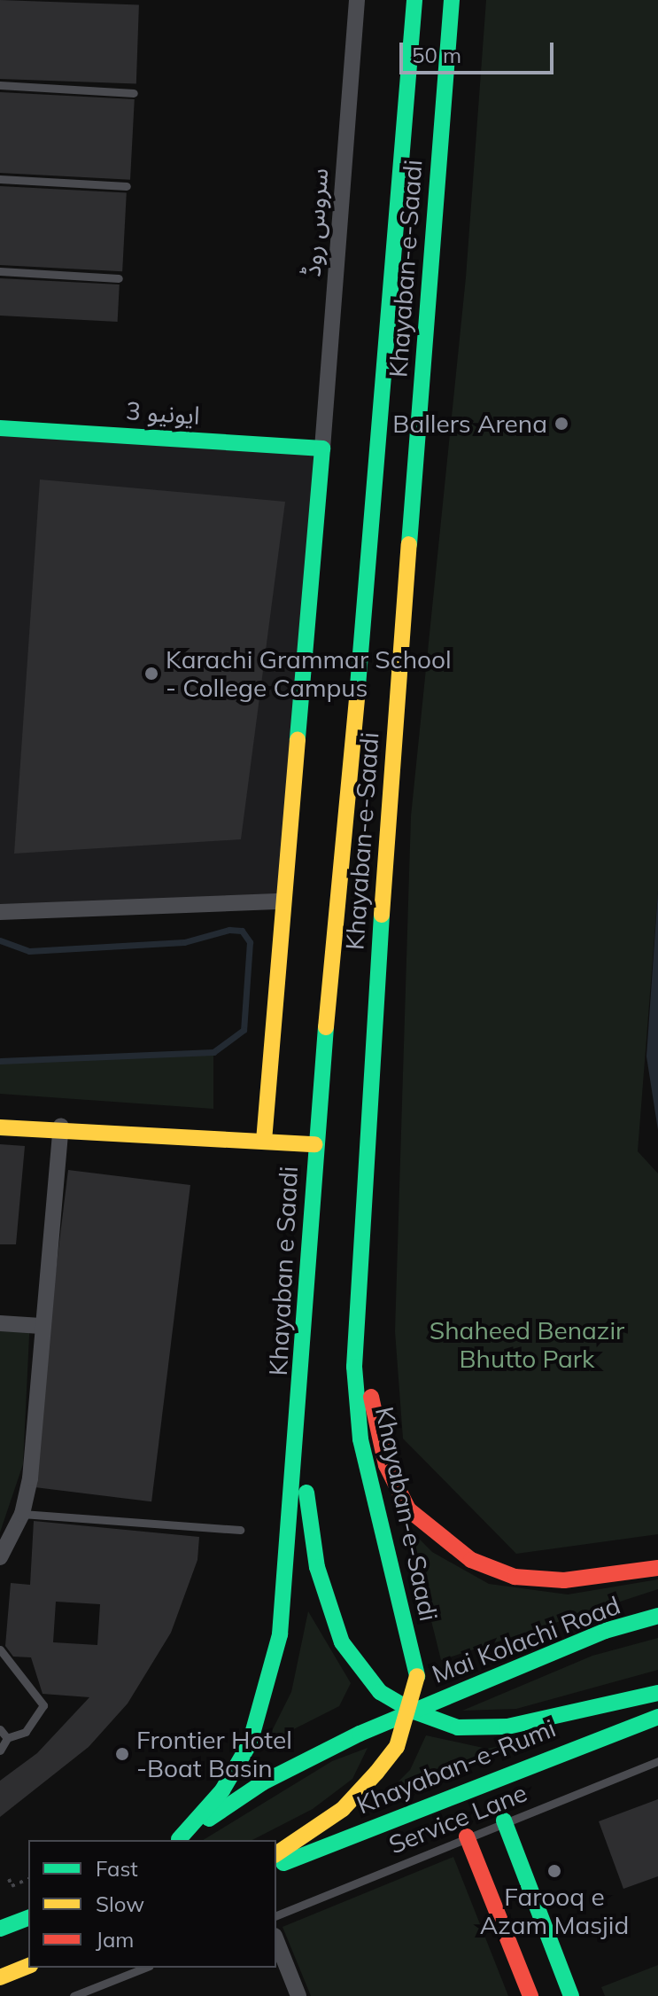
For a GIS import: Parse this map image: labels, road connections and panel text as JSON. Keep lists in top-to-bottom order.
{
  "streets": {
    "main road": [
      "Khayaban-e-Saadi",
      "ایونیو 3",
      "Khayaban e Saadi",
      "Mai Kolachi Road",
      "Khayaban-e-Rumi"
    ],
    "street": ["سروس روڈ"],
    "lane": ["Service Lane"]
  },
  "crossings": [
    ["سروس روڈ", "ایونیو 3"],
    ["Khayaban-e-Saadi", "Khayaban e Saadi"],
    ["Khayaban-e-Saadi", "Mai Kolachi Road"]
  ],
  "parks": ["Shaheed Benazir Bhutto Park"],
  "places": [
    "Ballers Arena",
    "Karachi Grammar School - College Campus",
    "Frontier Hotel -Boat Basin",
    "Farooq e Azam Masjid"
  ],
  "legend": ["Fast", "Slow", "Jam"],
  "scale_bar": "50 m"
}
